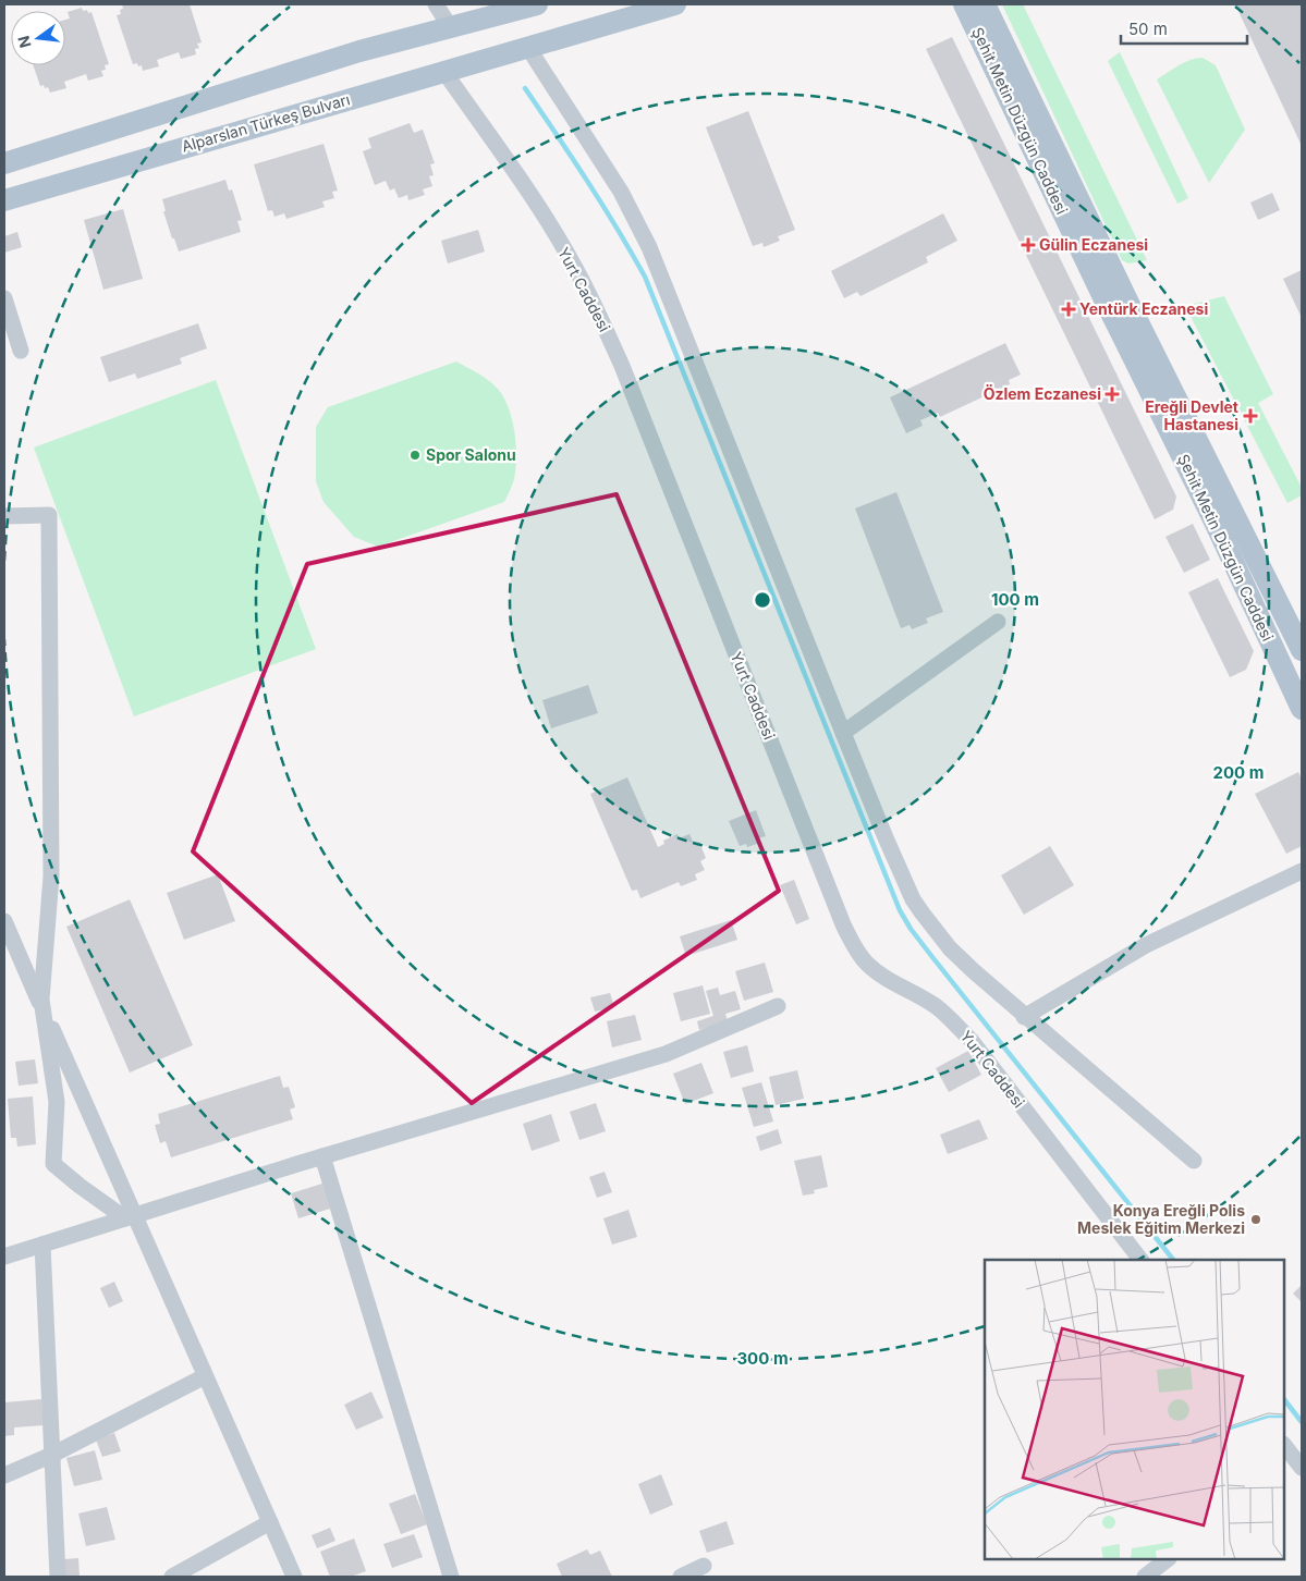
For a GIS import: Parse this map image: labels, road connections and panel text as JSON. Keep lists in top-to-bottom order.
{
  "streets": {
    "main road": ["Şehit Metin Düzgün Caddesi", "Alparslan Türkeş Bulvarı"],
    "street": ["Yurt Caddesi"]
  },
  "crossings": [
    ["Alparslan Türkeş Bulvarı", "Yurt Caddesi"]
  ],
  "places": {
    "health": [
      "Gülin Eczanesi",
      "Yentürk Eczanesi",
      "Özlem Eczanesi",
      "Ereğli Devlet Hastanesi"
    ],
    "other": ["Spor Salonu", "Konya Ereğli Polis Meslek Eğitim Merkezi"]
  },
  "scale_bar": "50 m",
  "north": "left",
  "rings": ["100 m", "200 m", "300 m"]
}
